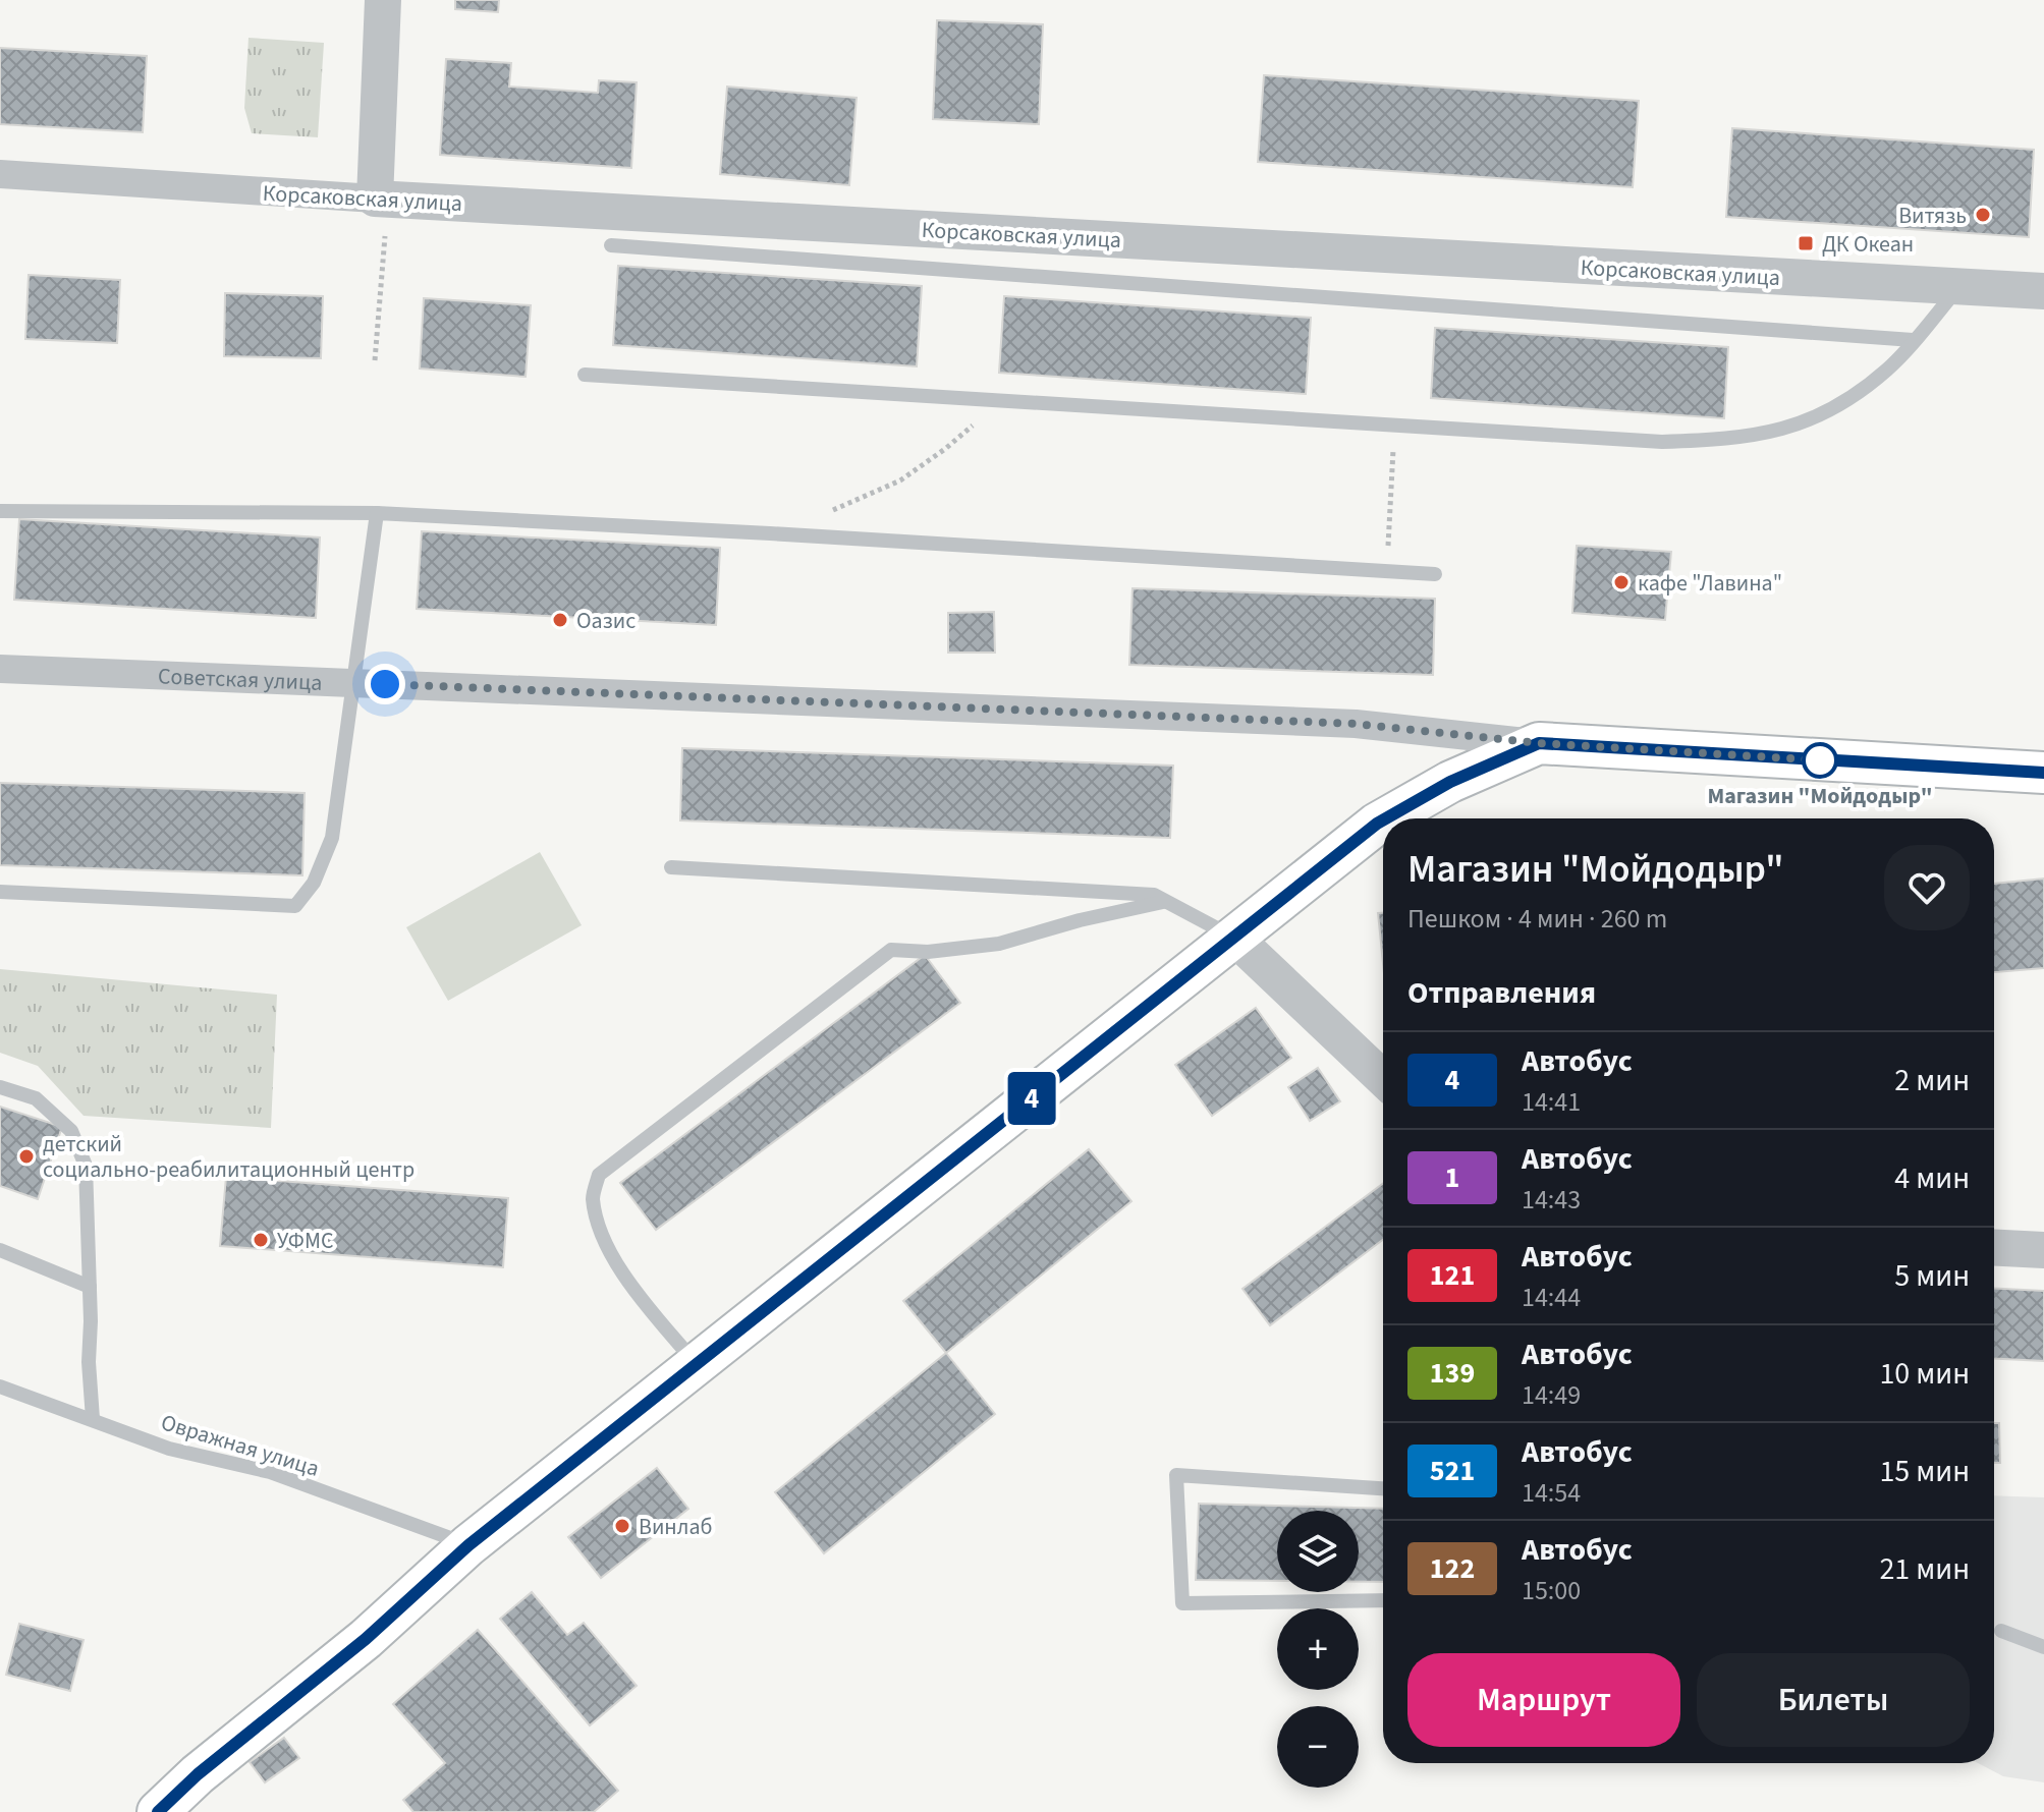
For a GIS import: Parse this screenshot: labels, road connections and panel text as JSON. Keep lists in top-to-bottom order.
{
  "streets": {
    "main road": ["Советская улица"],
    "street": ["Корсаковская улица"],
    "lane": ["Овражная улица"]
  },
  "places": {
    "other": [
      "Витязь",
      "кафе \"Лавина\"",
      "Оазис",
      "Магазин \"Мойдодыр\"",
      "детский социально-реабилитационный центр",
      "УФМС",
      "Винлаб"
    ],
    "transit": ["ДК Океан"]
  },
  "lines": ["bus line 4"],
  "page": {
    "on_map": "4",
    "heading": [
      ["Магазин \"Мойдодыр\"", "Пешком · 4 мин · 260 m"],
      "Отправления"
    ],
    "list": [
      {
        "mark": "4",
        "name": "Автобус",
        "note": "14:41",
        "value": "2 мин"
      },
      {
        "mark": "1",
        "name": "Автобус",
        "note": "14:43",
        "value": "4 мин"
      },
      {
        "mark": "121",
        "name": "Автобус",
        "note": "14:44",
        "value": "5 мин"
      },
      {
        "mark": "139",
        "name": "Автобус",
        "note": "14:49",
        "value": "10 мин"
      },
      {
        "mark": "521",
        "name": "Автобус",
        "note": "14:54",
        "value": "15 мин"
      },
      {
        "mark": "122",
        "name": "Автобус",
        "note": "15:00",
        "value": "21 мин"
      }
    ],
    "map_buttons": ["+", "−"],
    "buttons": ["Маршрут", "Билеты"]
  }
}
